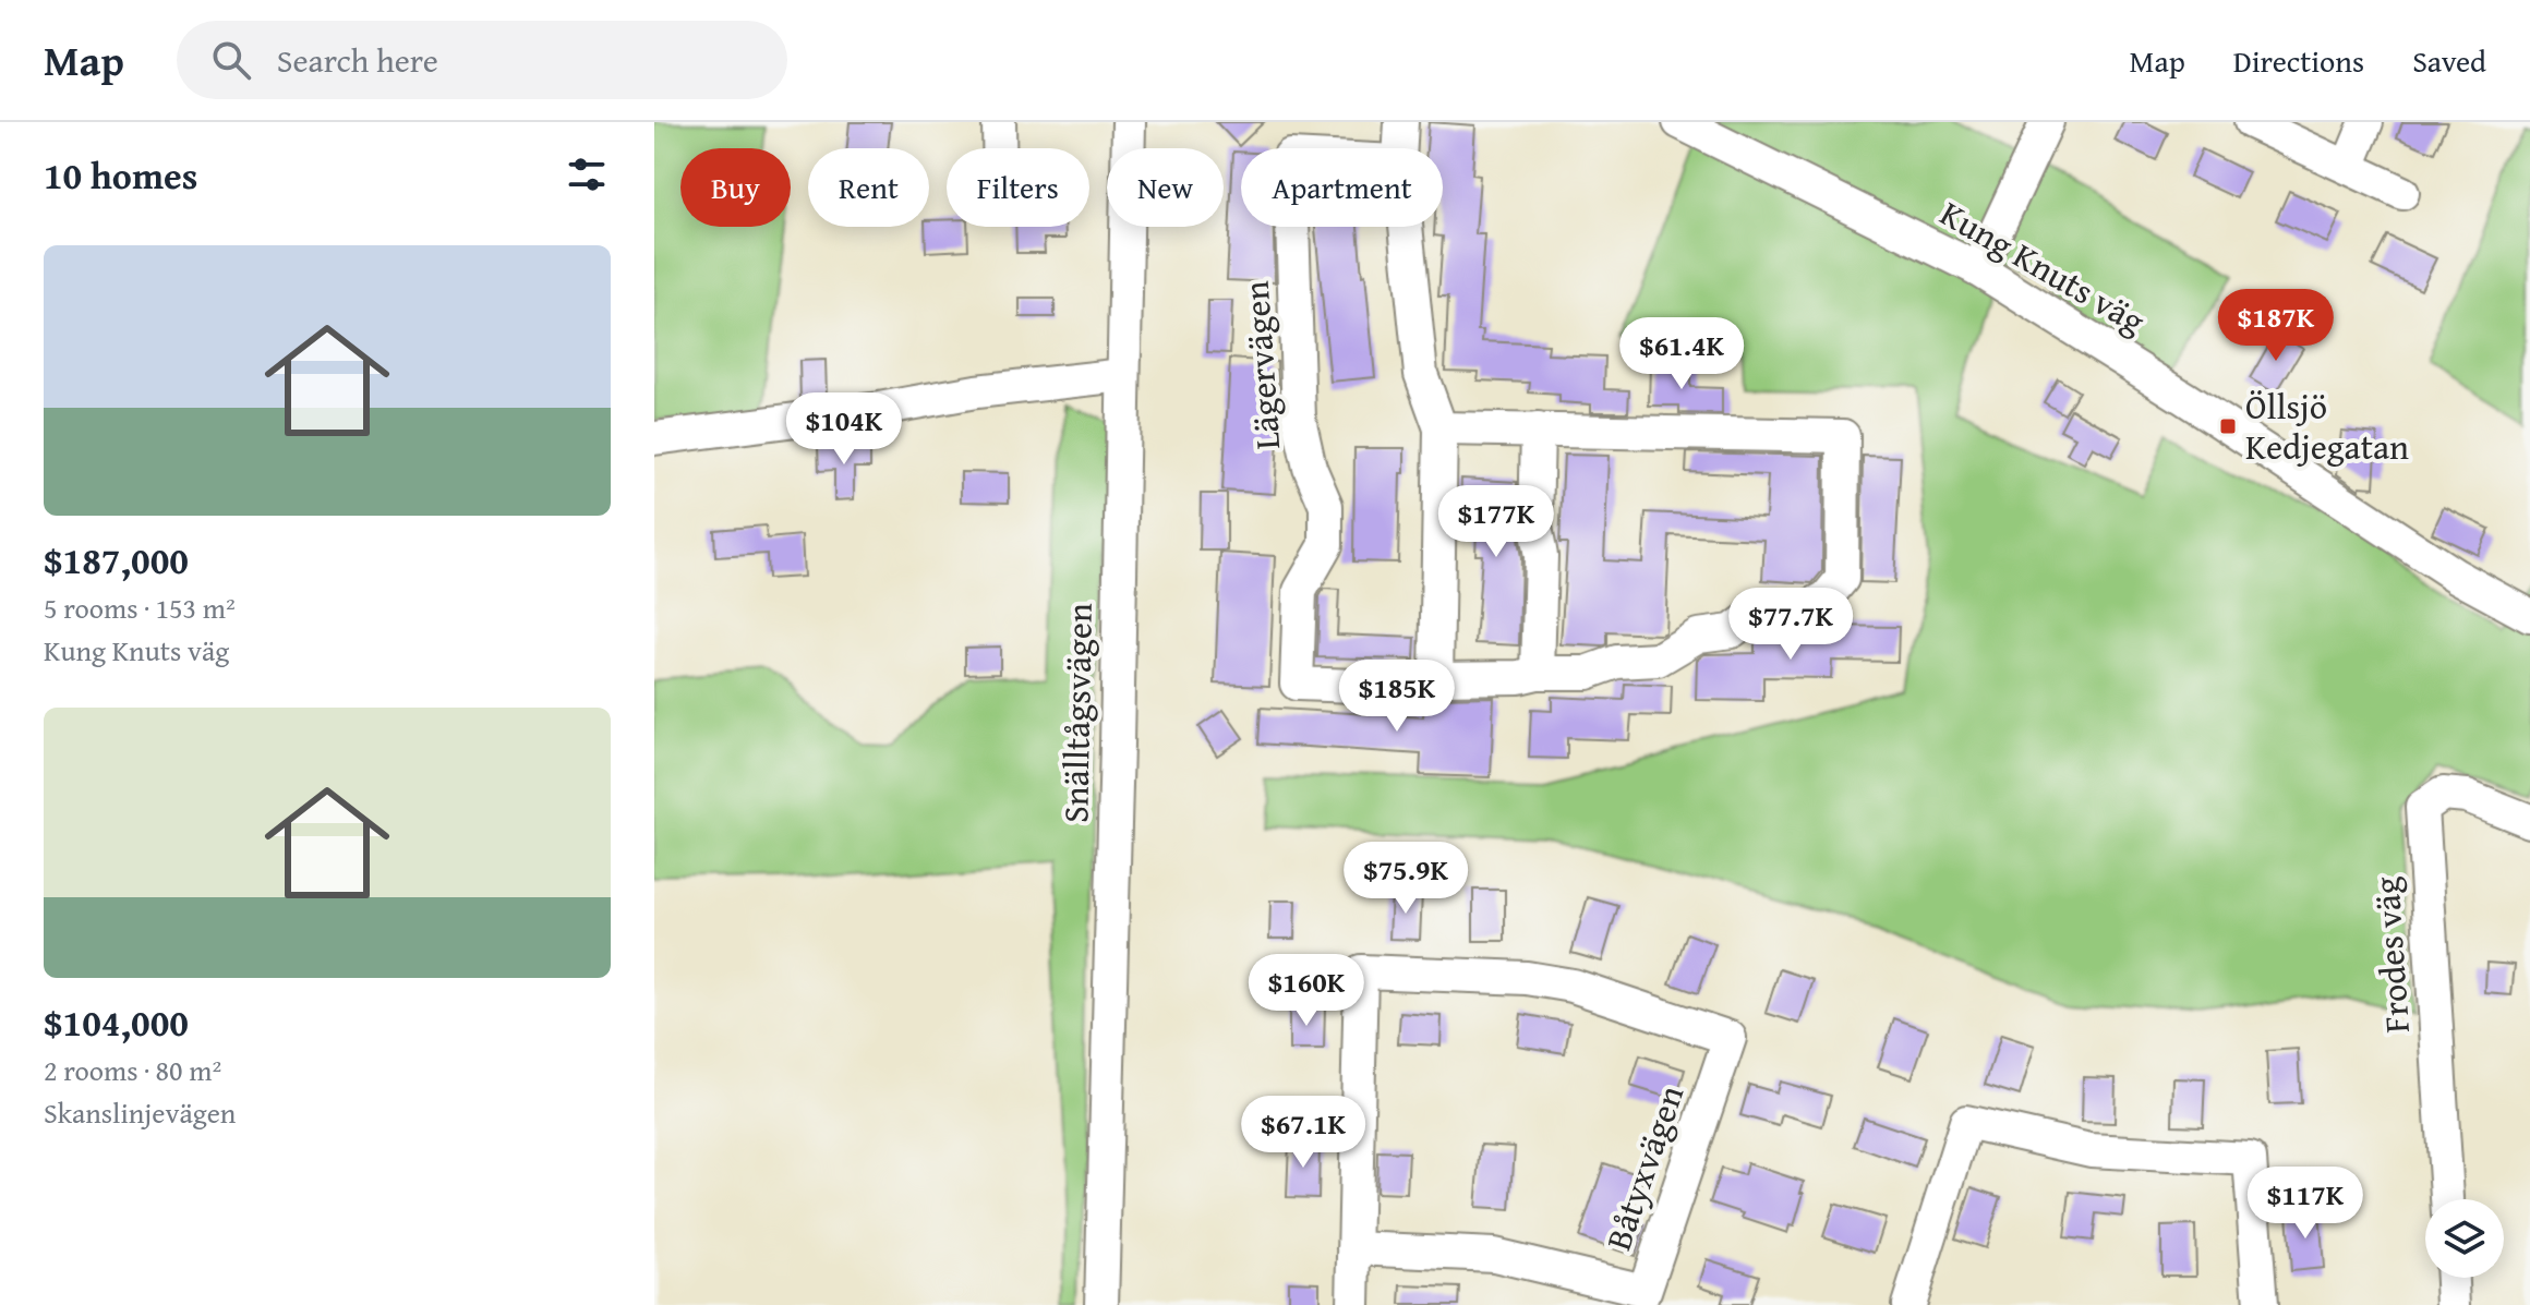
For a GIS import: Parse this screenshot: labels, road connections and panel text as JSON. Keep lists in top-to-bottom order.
{
  "streets": {
    "street": [
      "Kung Knuts väg",
      "Lägervägen",
      "Snälltågsvägen",
      "Frodes väg",
      "Båtyxvägen"
    ]
  },
  "places": {
    "transit": ["Öllsjö Kedjegatan"]
  },
  "page": {
    "header": "Map",
    "search": "Search here",
    "nav": ["Map", "Directions", "Saved"],
    "heading": "10 homes",
    "chip": [
      "Buy",
      "Rent",
      "Filters",
      "New",
      "Apartment"
    ],
    "list": [
      {
        "name": "$187,000",
        "note": "5 rooms · 153 m² · Kung Knuts väg"
      },
      {
        "name": "$104,000",
        "note": "2 rooms · 80 m² · Skanslinjevägen"
      }
    ],
    "price": [
      "$187K",
      "$61.4K",
      "$104K",
      "$177K",
      "$77.7K",
      "$185K",
      "$75.9K",
      "$160K",
      "$67.1K",
      "$117K"
    ]
  }
}
